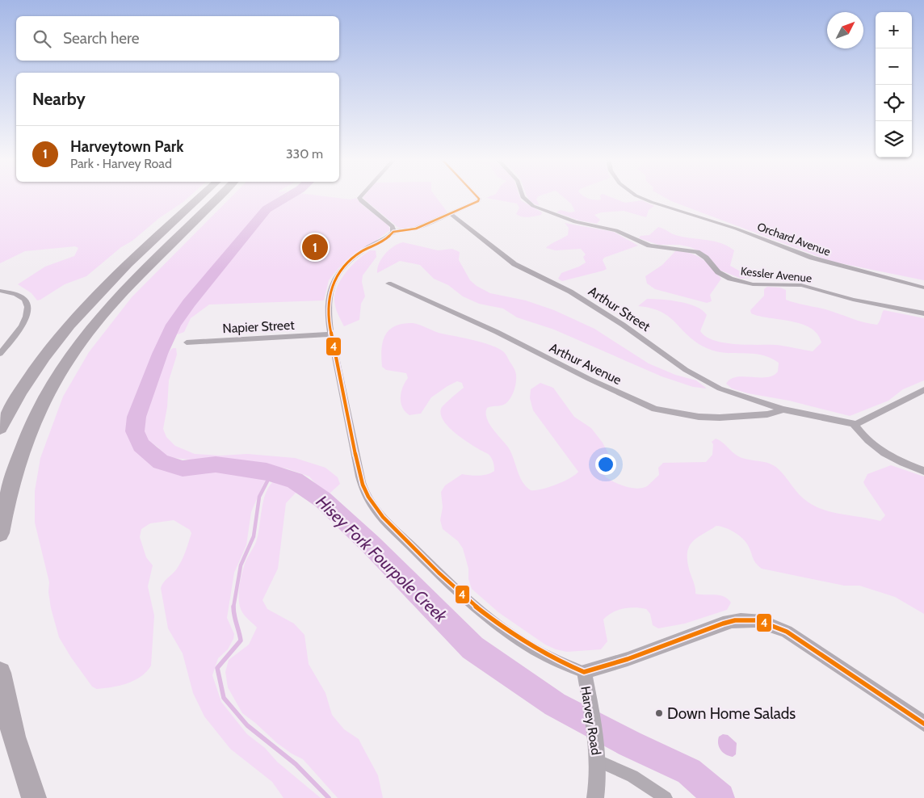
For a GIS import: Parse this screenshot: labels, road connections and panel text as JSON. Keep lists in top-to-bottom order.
{
  "streets": {
    "street": [
      "Orchard Avenue",
      "Kessler Avenue",
      "Arthur Street",
      "Napier Street",
      "Arthur Avenue",
      "Harvey Road"
    ]
  },
  "crossings": [
    ["Arthur Street", "Arthur Avenue"],
    ["Napier Street", "Harvey Road"]
  ],
  "water": ["Hisey Fork Fourpole Creek"],
  "places": ["Down Home Salads"],
  "lines": ["transit line 4"],
  "north": "top right",
  "page": {
    "map_buttons": ["+", "−"],
    "search": "Search here",
    "heading": "Nearby",
    "list": [
      {
        "mark": "1",
        "name": "Harveytown Park",
        "note": "Park · Harvey Road",
        "value": "330 m"
      }
    ],
    "pins": "1"
  }
}
